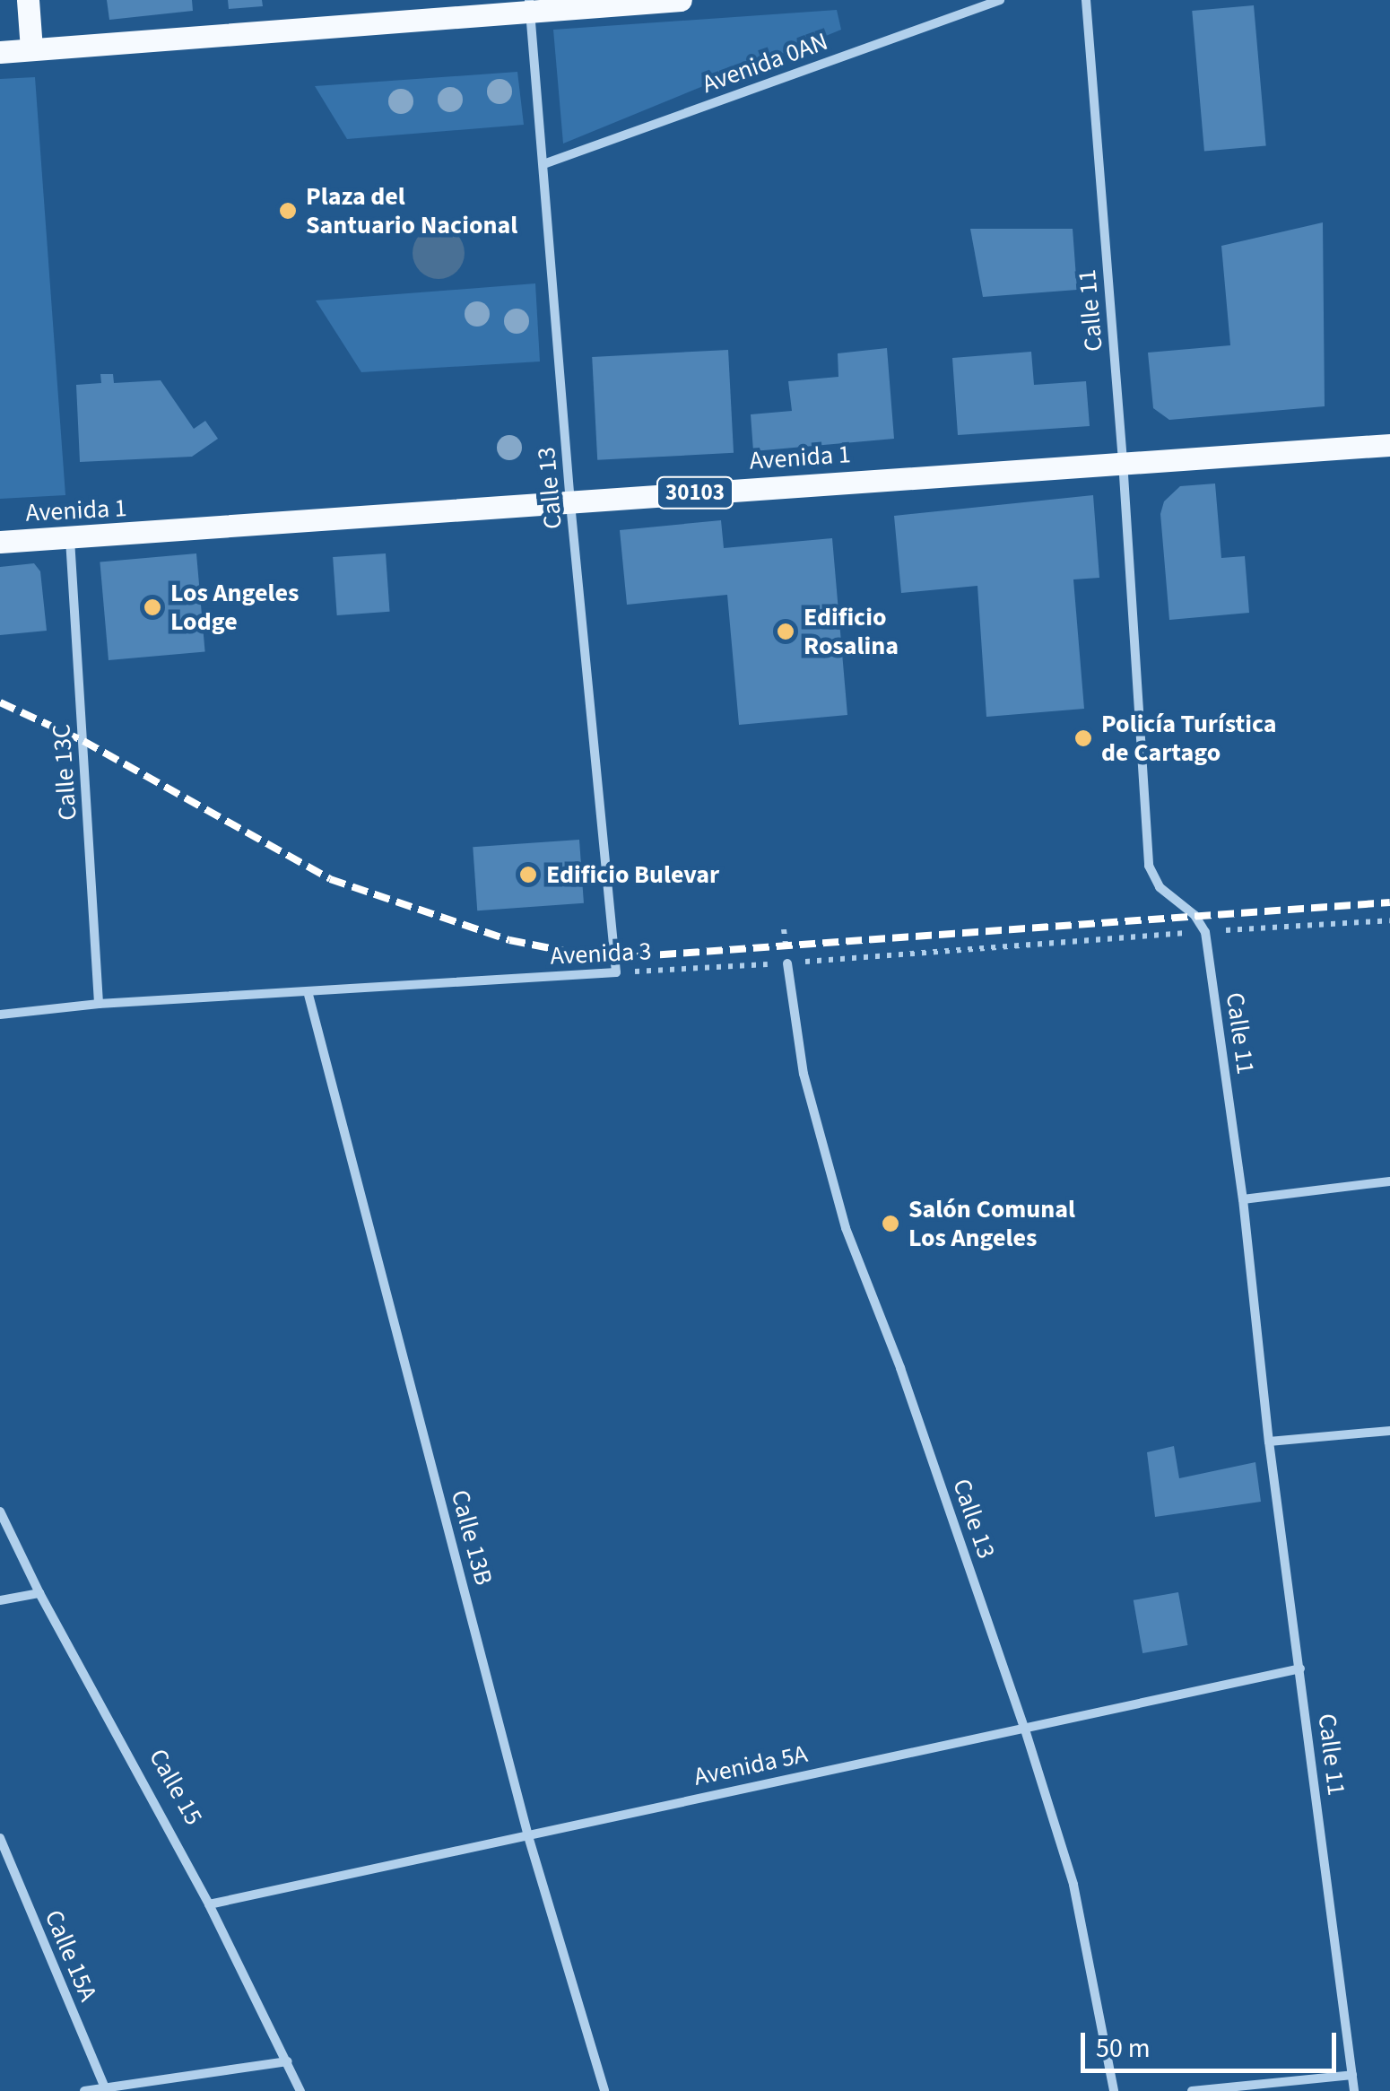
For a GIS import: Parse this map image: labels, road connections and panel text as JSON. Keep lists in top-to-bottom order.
{
  "streets": {
    "main road": ["Avenida 1", "30103"],
    "street": [
      "Avenida 0AN",
      "Calle 11",
      "Calle 13",
      "Calle 13C",
      "Avenida 3",
      "Calle 13B",
      "Avenida 5A",
      "Calle 15",
      "Calle 15A"
    ]
  },
  "crossings": [
    ["Avenida 0AN", "Calle 13"],
    ["Calle 11", "Avenida 1"],
    ["Calle 11", "Avenida 3"],
    ["Calle 11", "Avenida 5A"],
    ["Avenida 1", "Calle 13"],
    ["Avenida 1", "Calle 13C"],
    ["Calle 13", "Avenida 3"],
    ["Calle 13", "Avenida 5A"],
    ["Calle 13C", "Avenida 3"],
    ["Avenida 3", "Calle 13B"],
    ["Calle 13B", "Avenida 5A"],
    ["Avenida 5A", "Calle 15"]
  ],
  "places": [
    "Plaza del Santuario Nacional",
    "Los Angeles Lodge",
    "Edificio Rosalina",
    "Policía Turística de Cartago",
    "Edificio Bulevar",
    "Salón Comunal Los Angeles"
  ],
  "scale_bar": "50 m"
}
